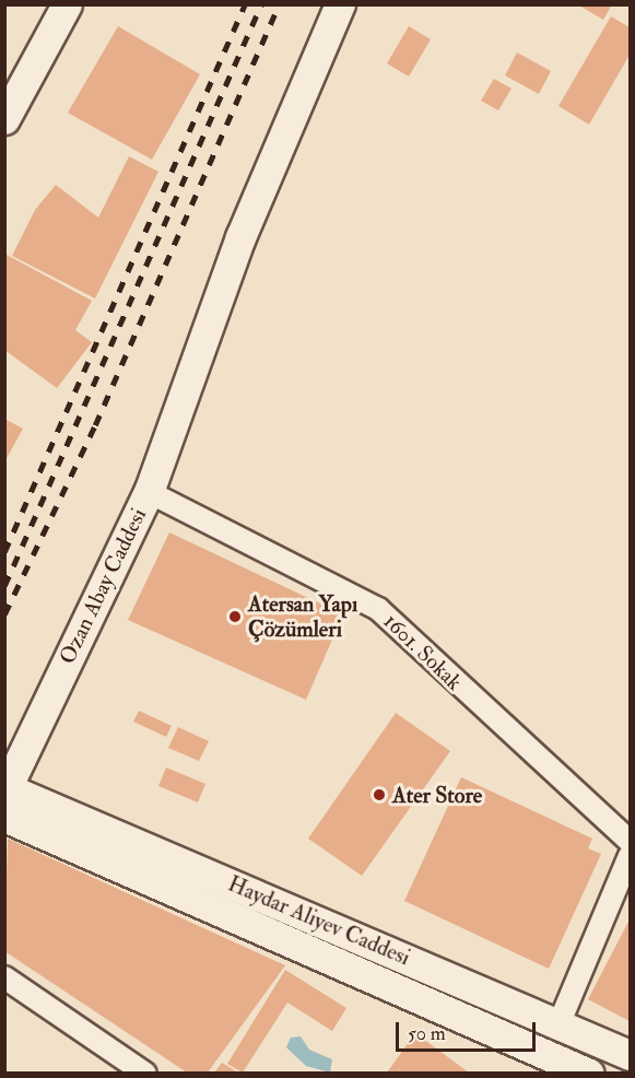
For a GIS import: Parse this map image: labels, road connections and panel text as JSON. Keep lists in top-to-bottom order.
{
  "streets": {
    "main road": ["Ozan Abay Caddesi", "Haydar Aliyev Caddesi"],
    "street": ["1601. Sokak"]
  },
  "crossings": [
    ["Ozan Abay Caddesi", "1601. Sokak"],
    ["Ozan Abay Caddesi", "Haydar Aliyev Caddesi"]
  ],
  "places": ["Atersan Yapı Çözümleri", "Ater Store"],
  "scale_bar": "50 m"
}
